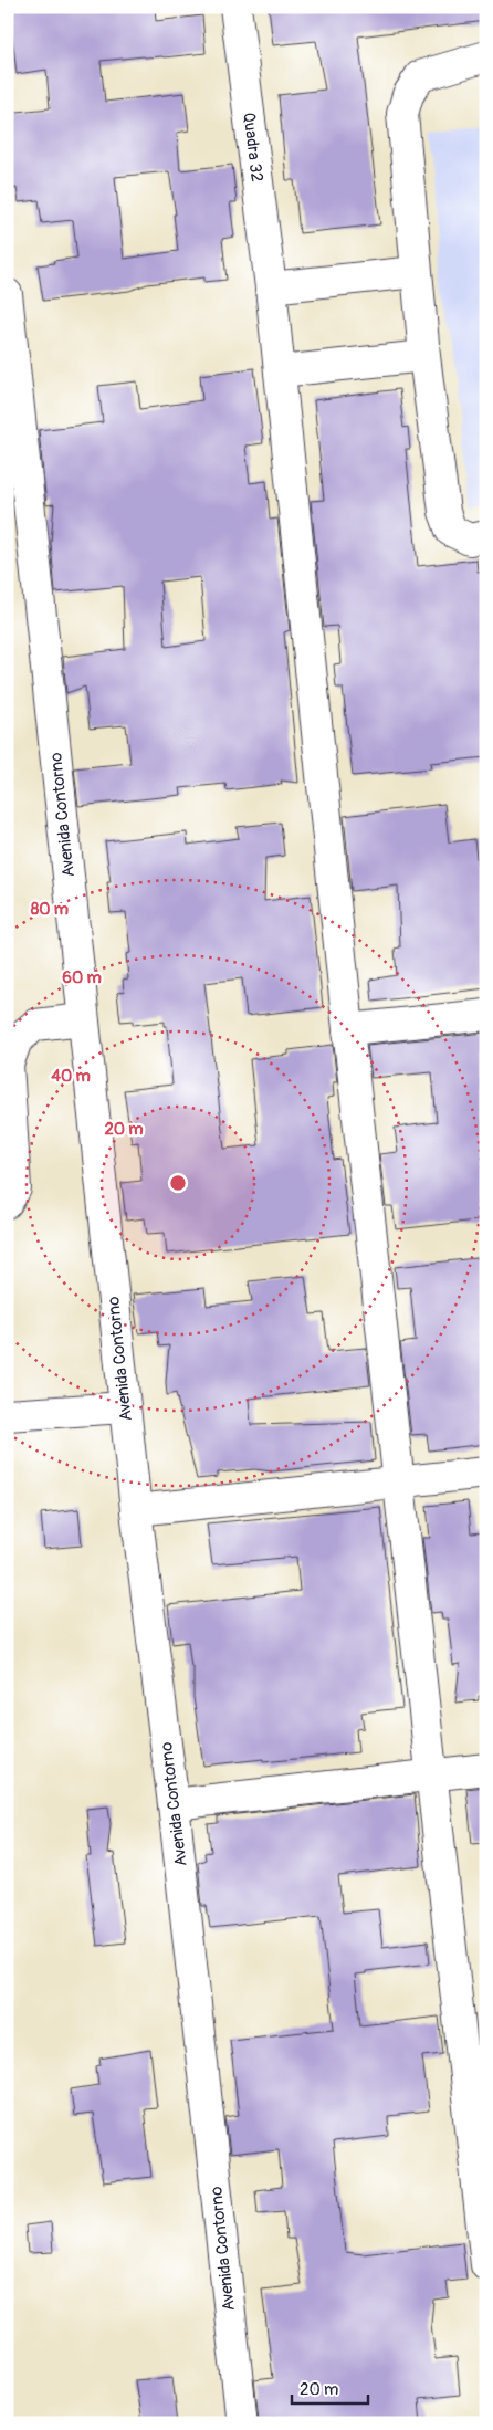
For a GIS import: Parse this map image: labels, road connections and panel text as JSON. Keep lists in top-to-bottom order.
{
  "streets": {
    "street": ["Quadra 32", "Avenida Contorno"]
  },
  "scale_bar": "20 m",
  "rings": [
    "80 m",
    "60 m",
    "40 m",
    "20 m"
  ]
}
